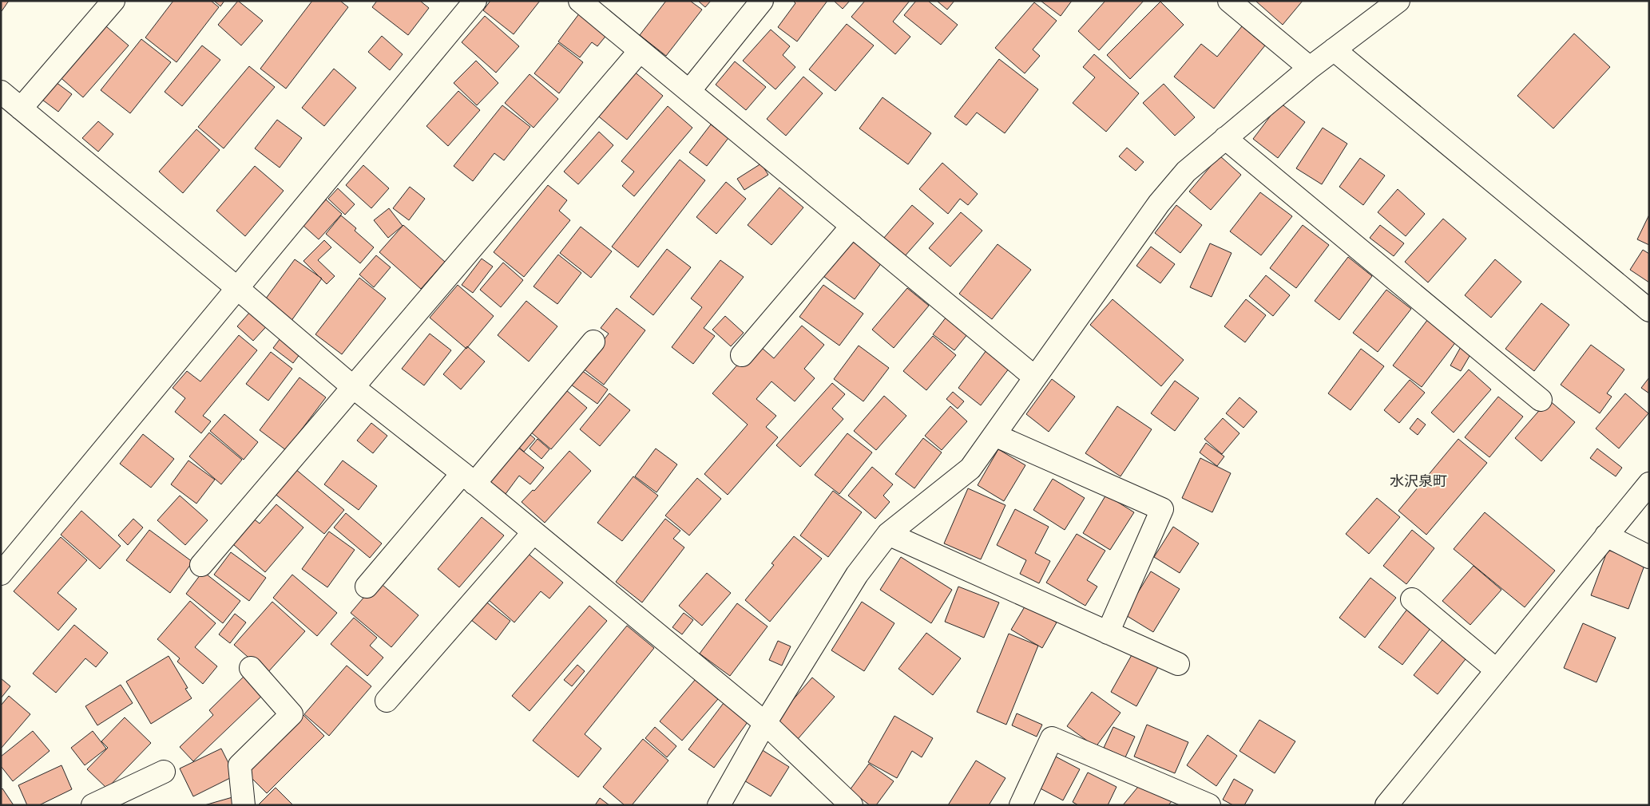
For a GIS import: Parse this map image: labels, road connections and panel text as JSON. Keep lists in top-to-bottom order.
{
  "districts": ["水沢泉町"]
}
